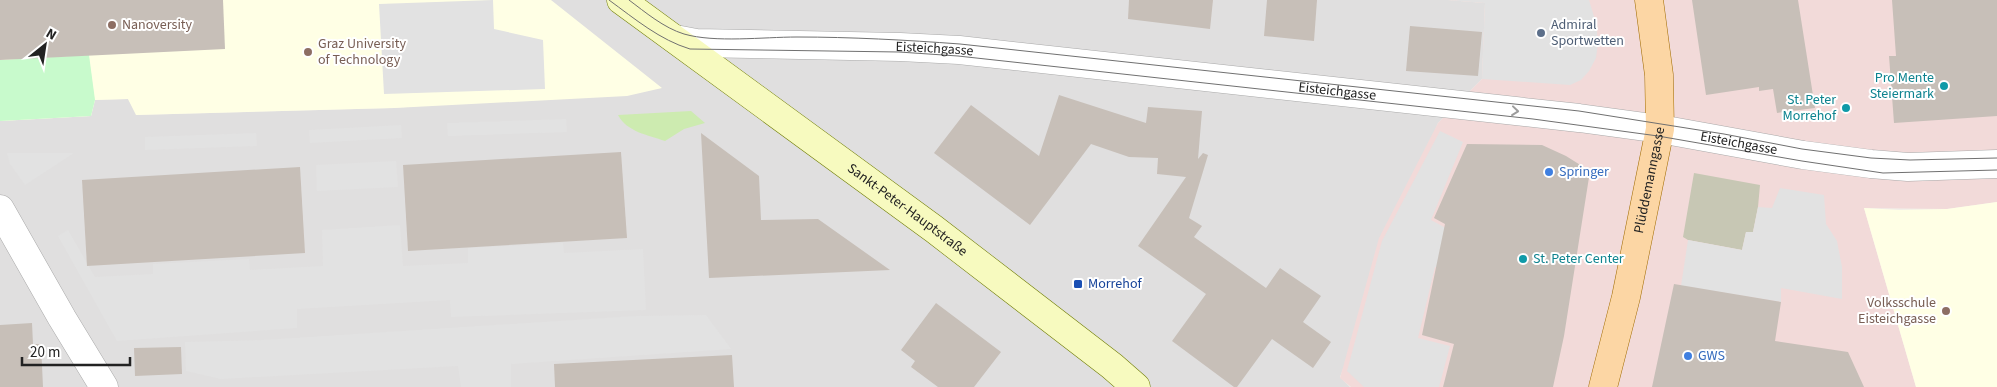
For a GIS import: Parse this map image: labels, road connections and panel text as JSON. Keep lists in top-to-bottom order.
{
  "streets": {
    "main road": ["Plüddemanngasse", "Sankt-Peter-Hauptstraße"],
    "street": ["Eisteichgasse"]
  },
  "crossings": [
    ["Eisteichgasse", "Plüddemanngasse"],
    ["Eisteichgasse", "Sankt-Peter-Hauptstraße"]
  ],
  "one_way": ["Eisteichgasse"],
  "places": {
    "other": [
      "Nanoversity",
      "Admiral Sportwetten",
      "Graz University of Technology",
      "Pro Mente Steiermark",
      "St. Peter Morrehof",
      "Springer",
      "St. Peter Center",
      "Volksschule Eisteichgasse",
      "GWS"
    ],
    "transit": ["Morrehof"]
  },
  "scale_bar": "20 m",
  "north": "top right"
}
